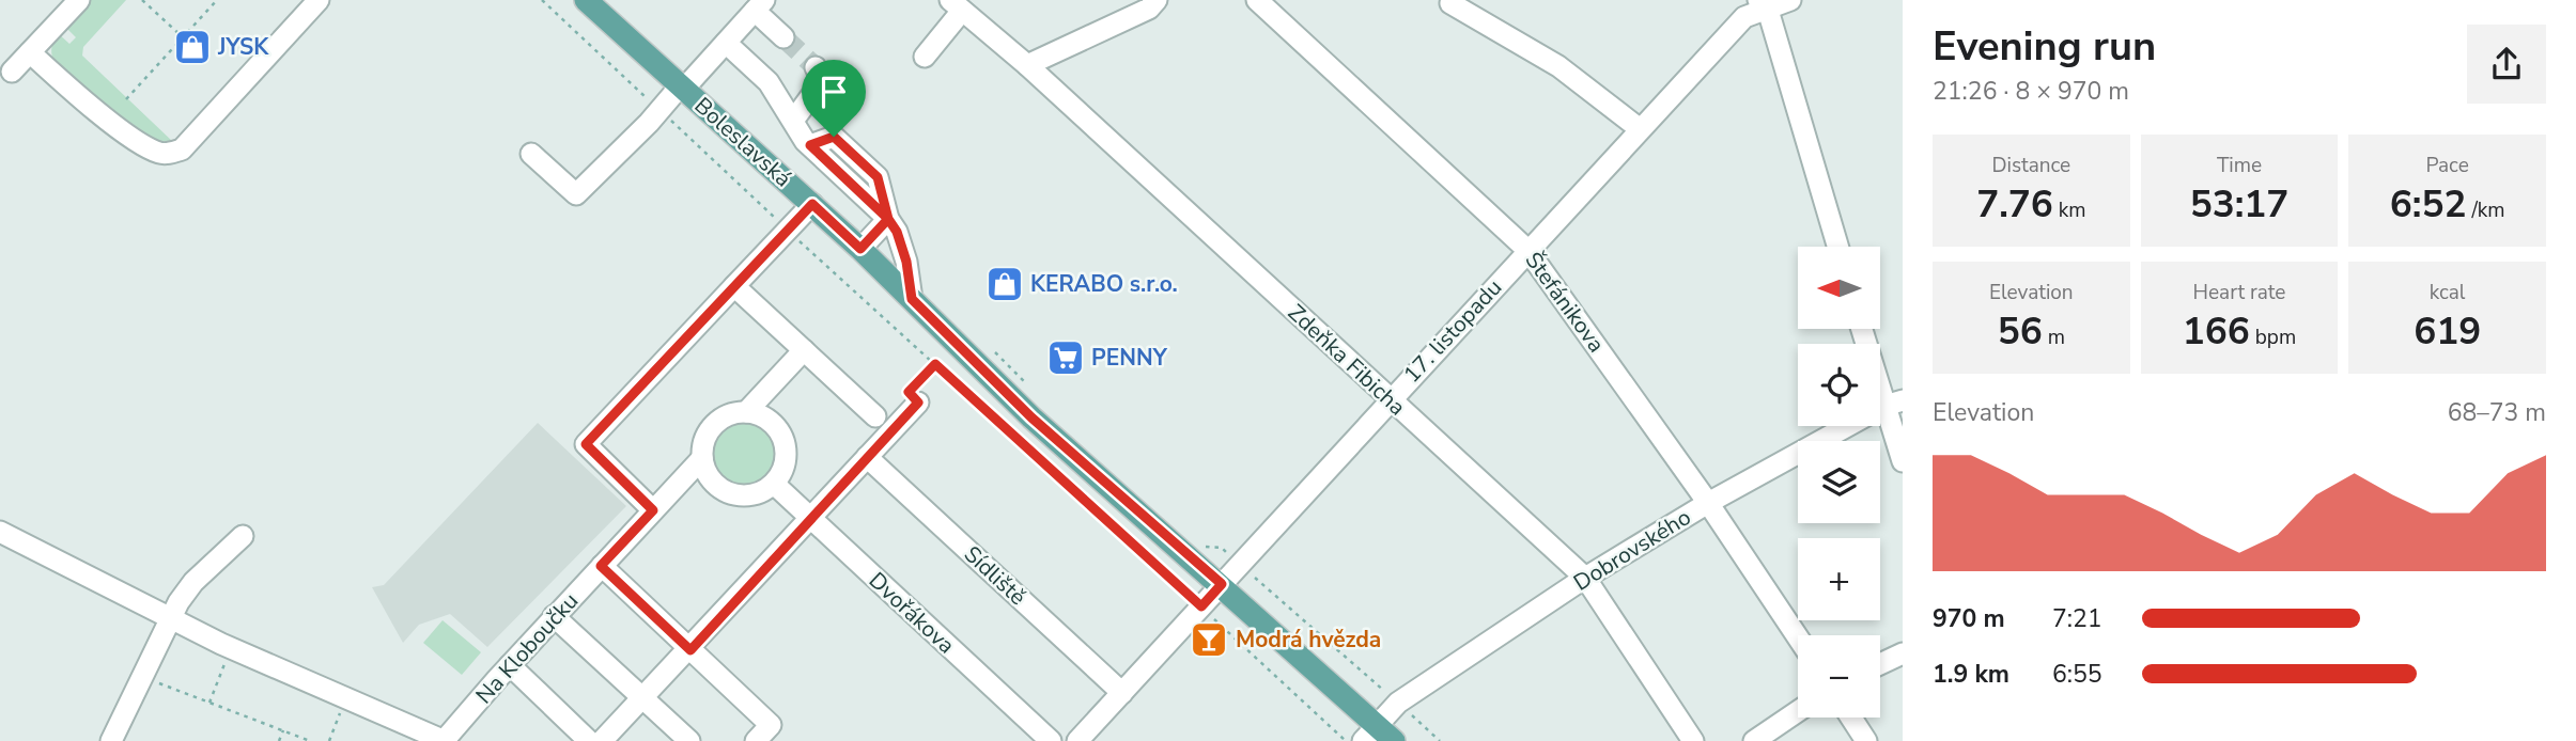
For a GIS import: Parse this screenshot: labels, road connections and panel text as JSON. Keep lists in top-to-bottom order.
{
  "streets": {
    "main road": ["Boleslavská"],
    "street": [
      "Štefánikova",
      "17. listopadu",
      "Zdeňka Fibicha",
      "Dobrovského",
      "Sídliště",
      "Dvořákova",
      "Na Kloboučku"
    ]
  },
  "crossings": [
    ["Boleslavská", "17. listopadu"],
    ["Boleslavská", "Dobrovského"],
    ["Štefánikova", "17. listopadu"],
    ["Štefánikova", "Dobrovského"],
    ["17. listopadu", "Zdeňka Fibicha"],
    ["17. listopadu", "Sídliště"],
    ["Zdeňka Fibicha", "Dobrovského"],
    ["Dvořákova", "Na Kloboučku"]
  ],
  "places": {
    "shop": ["JYSK", "KERABO s.r.o."],
    "supermarket": ["PENNY"],
    "bar": ["Modrá hvězda"]
  },
  "north": "left",
  "page": {
    "heading": ["Evening run", "21:26 · 8 × 970 m"],
    "stats": [
      ["Distance", "7.76 km"],
      ["Time", "53:17"],
      ["Pace", "6:52 /km"],
      ["Elevation", "56 m"],
      ["Heart rate", "166 bpm"],
      ["kcal", "619"]
    ],
    "map_buttons": ["+", "−"],
    "chart": ["Elevation", "68–73 m"],
    "list": [
      {
        "name": "970 m",
        "note": "7:21"
      },
      {
        "name": "1.9 km",
        "note": "6:55"
      }
    ]
  }
}
